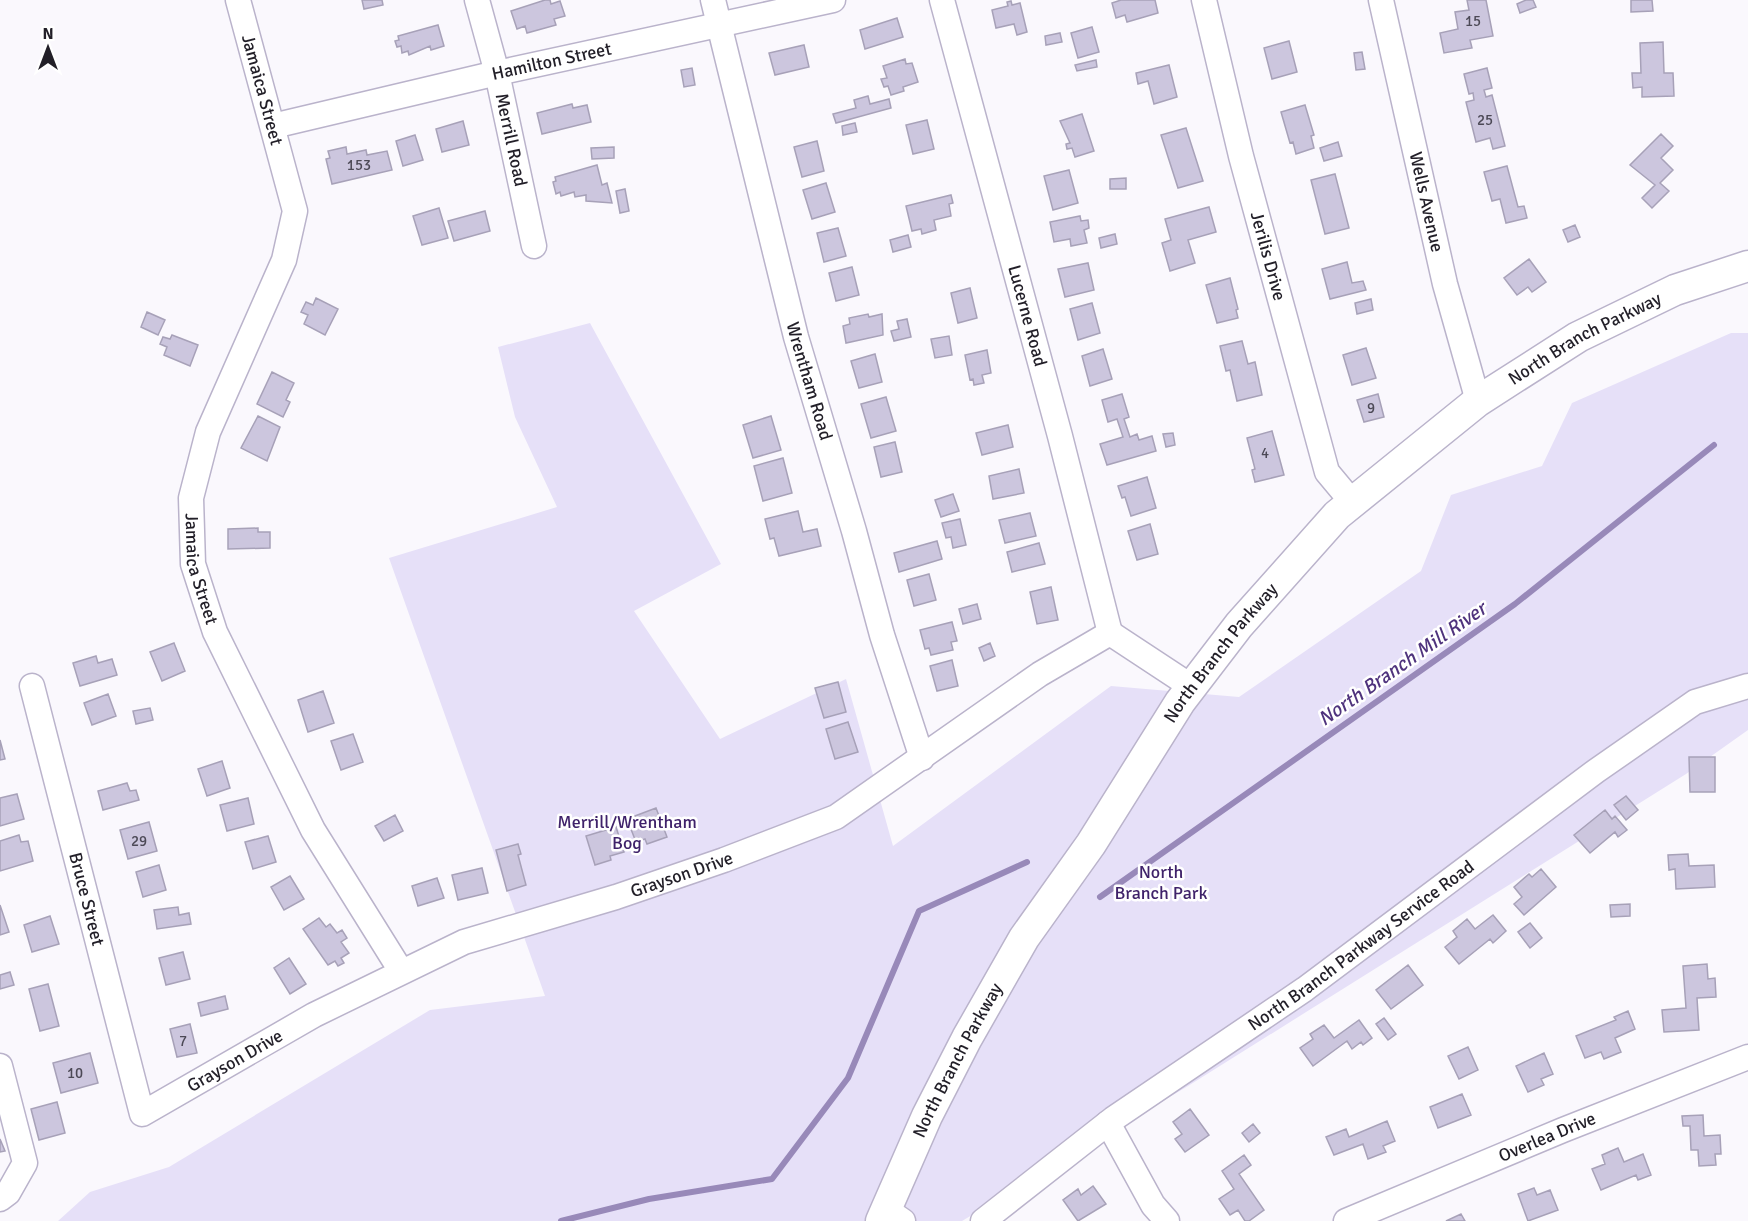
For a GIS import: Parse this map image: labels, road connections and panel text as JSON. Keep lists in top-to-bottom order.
{
  "streets": {
    "street": [
      "Hamilton Street",
      "Jamaica Street",
      "Merrill Road",
      "Wells Avenue",
      "Jerilis Drive",
      "Lucerne Road",
      "North Branch Parkway",
      "Wrentham Road",
      "Grayson Drive",
      "Bruce Street",
      "North Branch Parkway Service Road",
      "Overlea Drive"
    ]
  },
  "crossings": [
    ["Hamilton Street", "Jamaica Street"],
    ["Hamilton Street", "Merrill Road"],
    ["Hamilton Street", "Wrentham Road"],
    ["Jamaica Street", "Grayson Drive"],
    ["Wells Avenue", "North Branch Parkway"],
    ["Jerilis Drive", "North Branch Parkway"],
    ["Lucerne Road", "Grayson Drive"],
    ["Wrentham Road", "Grayson Drive"],
    ["Grayson Drive", "Bruce Street"]
  ],
  "water": ["North Branch Mill River"],
  "parks": ["Merrill/Wrentham Bog", "North Branch Park"],
  "house_numbers": [
    "15",
    "25",
    "153",
    "9",
    "4",
    "29",
    "7",
    "10"
  ],
  "north": "top"
}
